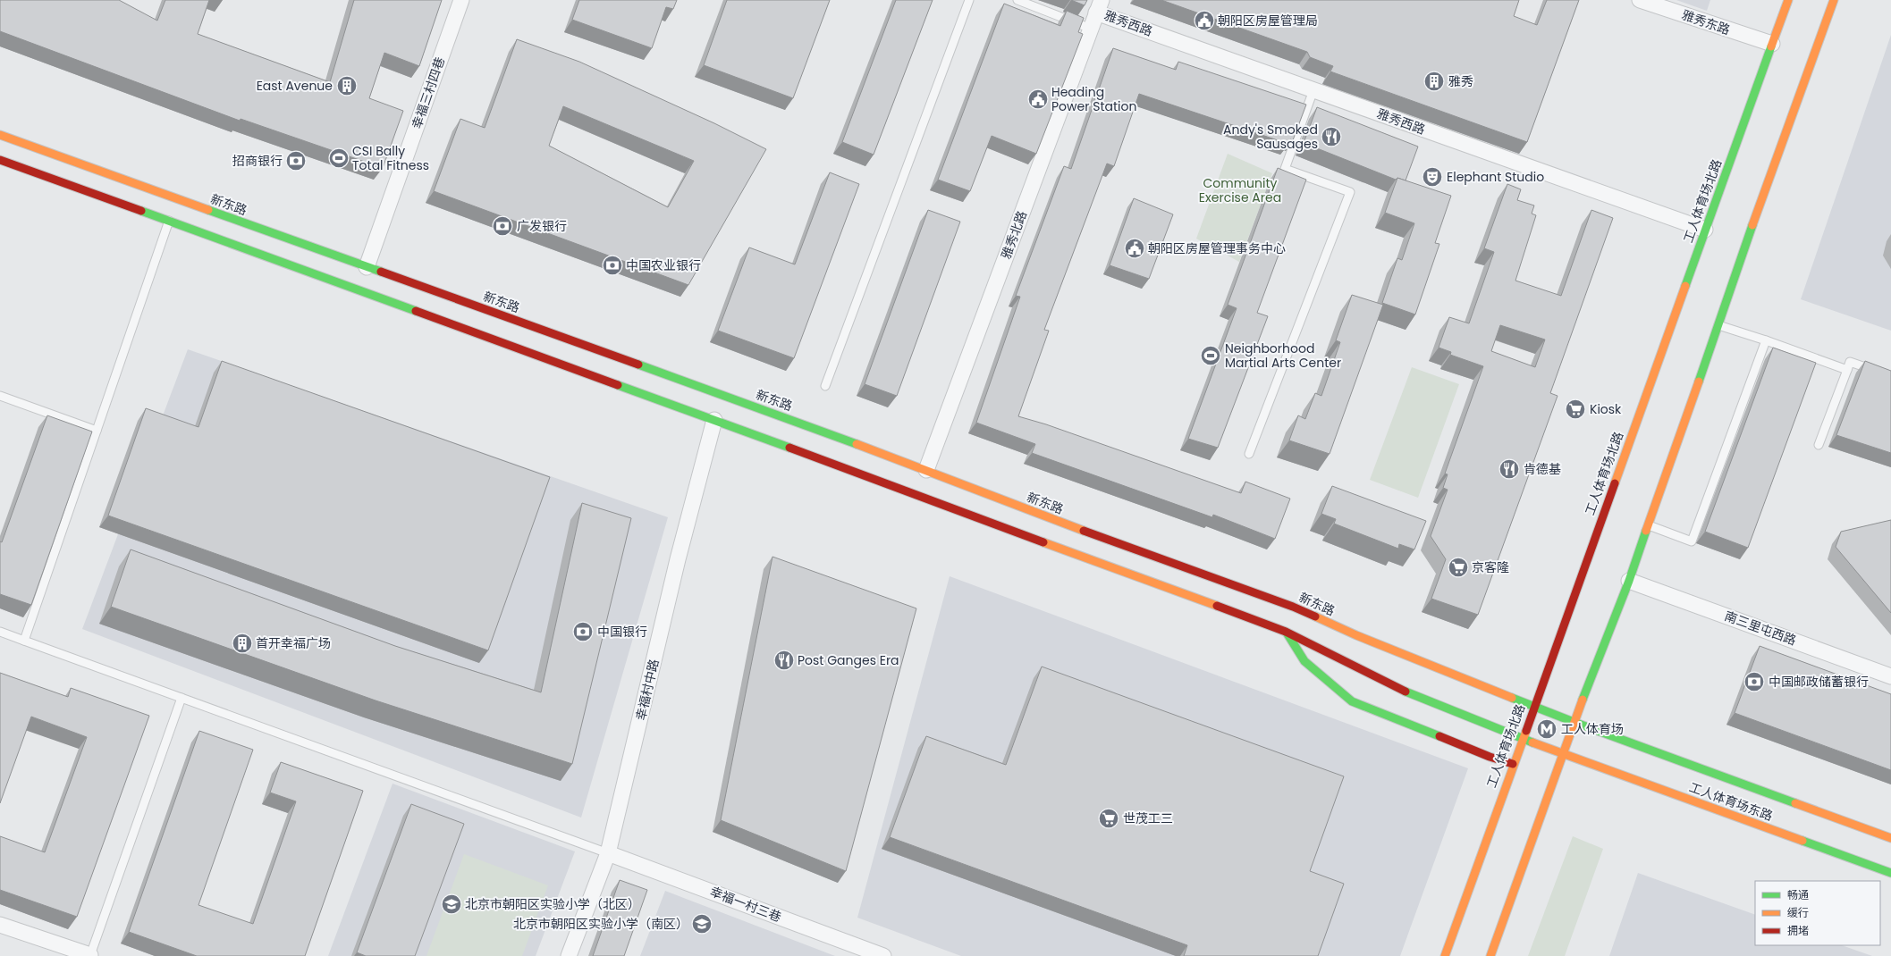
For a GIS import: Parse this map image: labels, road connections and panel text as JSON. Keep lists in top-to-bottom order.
{
  "streets": {
    "main road": ["工人体育场北路", "新东路", "工人体育场东路"],
    "street": [
      "雅秀东路",
      "雅秀西路",
      "幸福三村四巷",
      "雅秀北路",
      "南三里屯西路",
      "幸福村中路",
      "幸福一村三巷"
    ]
  },
  "crossings": [
    ["雅秀东路", "工人体育场北路"],
    ["雅秀西路", "工人体育场北路"],
    ["雅秀西路", "雅秀北路"],
    ["幸福三村四巷", "新东路"],
    ["工人体育场北路", "新东路"],
    ["工人体育场北路", "工人体育场东路"],
    ["新东路", "雅秀北路"],
    ["新东路", "工人体育场东路"],
    ["幸福村中路", "幸福一村三巷"]
  ],
  "parks": ["Community Exercise Area"],
  "places": {
    "public building": ["朝阳区房屋管理局", "Heading Power Station", "朝阳区房屋管理事务中心"],
    "building": ["雅秀", "East Avenue", "首开幸福广场"],
    "restaurant": ["Andy's Smoked Sausages", "肯德基", "Post Ganges Era"],
    "sports": ["CSI Bally Total Fitness", "Neighborhood Martial Arts Center"],
    "bank": [
      "招商银行",
      "广发银行",
      "中国农业银行",
      "中国银行",
      "中国邮政储蓄银行"
    ],
    "theatre": ["Elephant Studio"],
    "supermarket": ["Kiosk", "京客隆", "世茂工三"],
    "metro station": ["工人体育场"],
    "school or university": ["北京市朝阳区实验小学（北区）", "北京市朝阳区实验小学（南区）"]
  },
  "legend": ["畅通", "缓行", "拥堵"]
}
